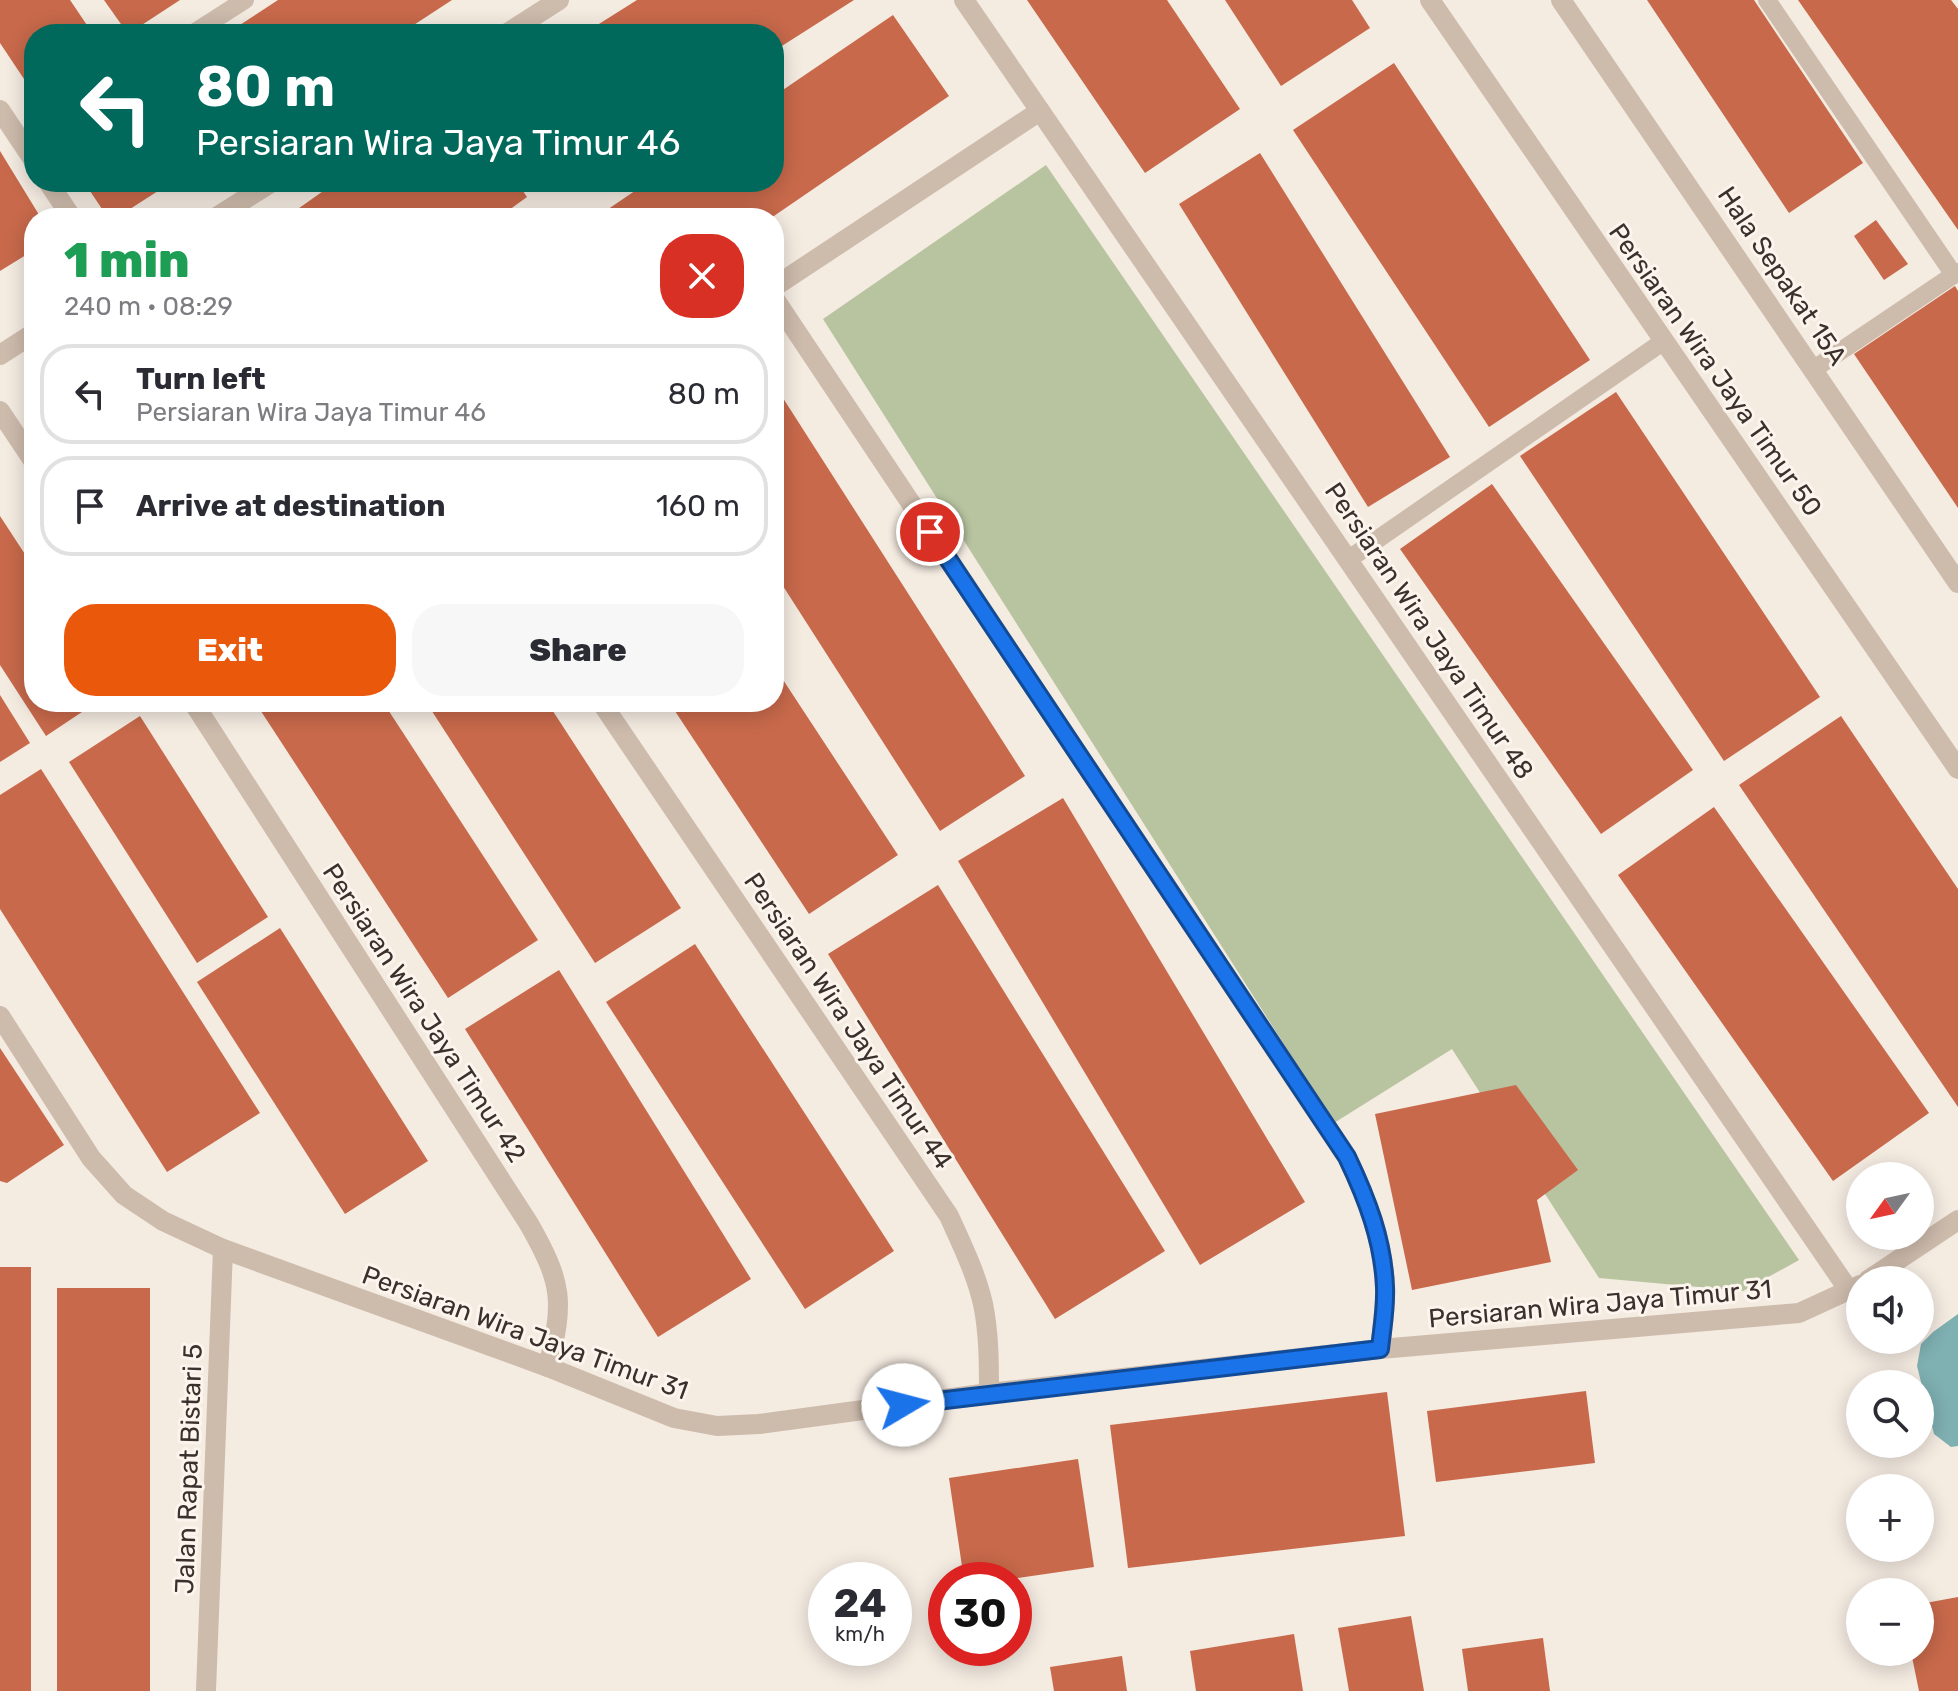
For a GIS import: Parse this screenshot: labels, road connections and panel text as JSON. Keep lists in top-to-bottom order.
{
  "streets": {
    "street": [
      "Hala Sepakat 15A",
      "Persiaran Wira Jaya Timur 50",
      "Persiaran Wira Jaya Timur 48",
      "Persiaran Wira Jaya Timur 42",
      "Persiaran Wira Jaya Timur 44",
      "Persiaran Wira Jaya Timur 31",
      "Jalan Rapat Bistari 5"
    ]
  },
  "crossings": [
    ["Persiaran Wira Jaya Timur 42", "Persiaran Wira Jaya Timur 31"],
    ["Persiaran Wira Jaya Timur 44", "Persiaran Wira Jaya Timur 31"],
    ["Persiaran Wira Jaya Timur 31", "Jalan Rapat Bistari 5"]
  ],
  "north": "bottom left",
  "page": {
    "turn": ["80 m", "Persiaran Wira Jaya Timur 46"],
    "heading": ["1 min", "240 m · 08:29"],
    "list": [
      {
        "name": "Turn left",
        "note": "Persiaran Wira Jaya Timur 46",
        "value": "80 m"
      },
      {
        "name": "Arrive at destination",
        "value": "160 m"
      }
    ],
    "buttons": ["Exit", "Share"],
    "map_buttons": ["+", "−"],
    "speed": "24 km/h",
    "limit": "30"
  }
}
